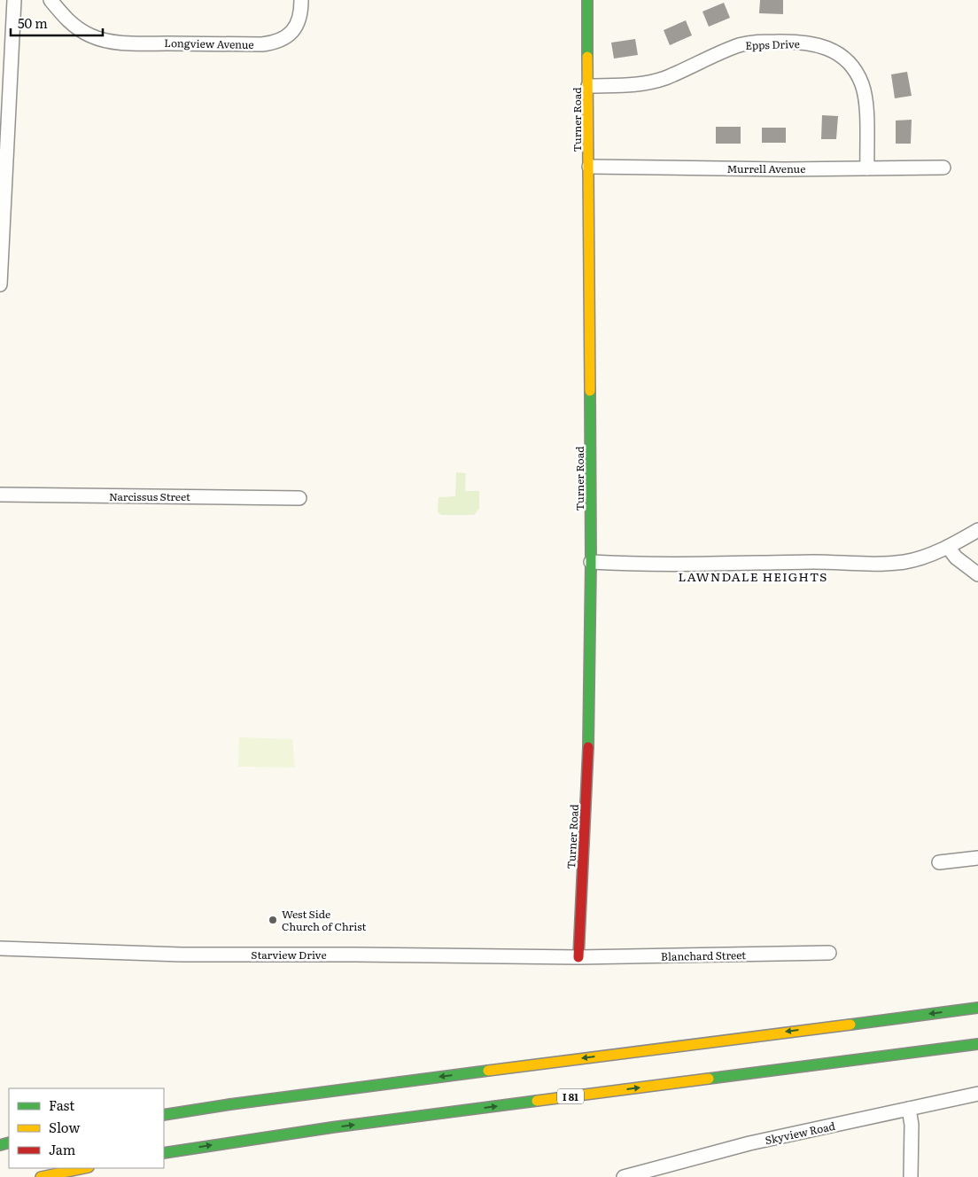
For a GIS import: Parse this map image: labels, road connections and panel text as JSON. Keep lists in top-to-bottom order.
{
  "streets": {
    "main road": ["Turner Road", "I 81"],
    "street": [
      "Longview Avenue",
      "Epps Drive",
      "Murrell Avenue",
      "Narcissus Street",
      "Starview Drive",
      "Blanchard Street",
      "Skyview Road"
    ]
  },
  "crossings": [
    ["Epps Drive", "Turner Road"],
    ["Epps Drive", "Murrell Avenue"],
    ["Turner Road", "Murrell Avenue"],
    ["Turner Road", "Starview Drive"],
    ["Turner Road", "Blanchard Street"],
    ["Starview Drive", "Blanchard Street"]
  ],
  "districts": ["LAWNDALE HEIGHTS"],
  "places": ["West Side Church of Christ"],
  "legend": ["Fast", "Slow", "Jam"],
  "scale_bar": "50 m"
}
